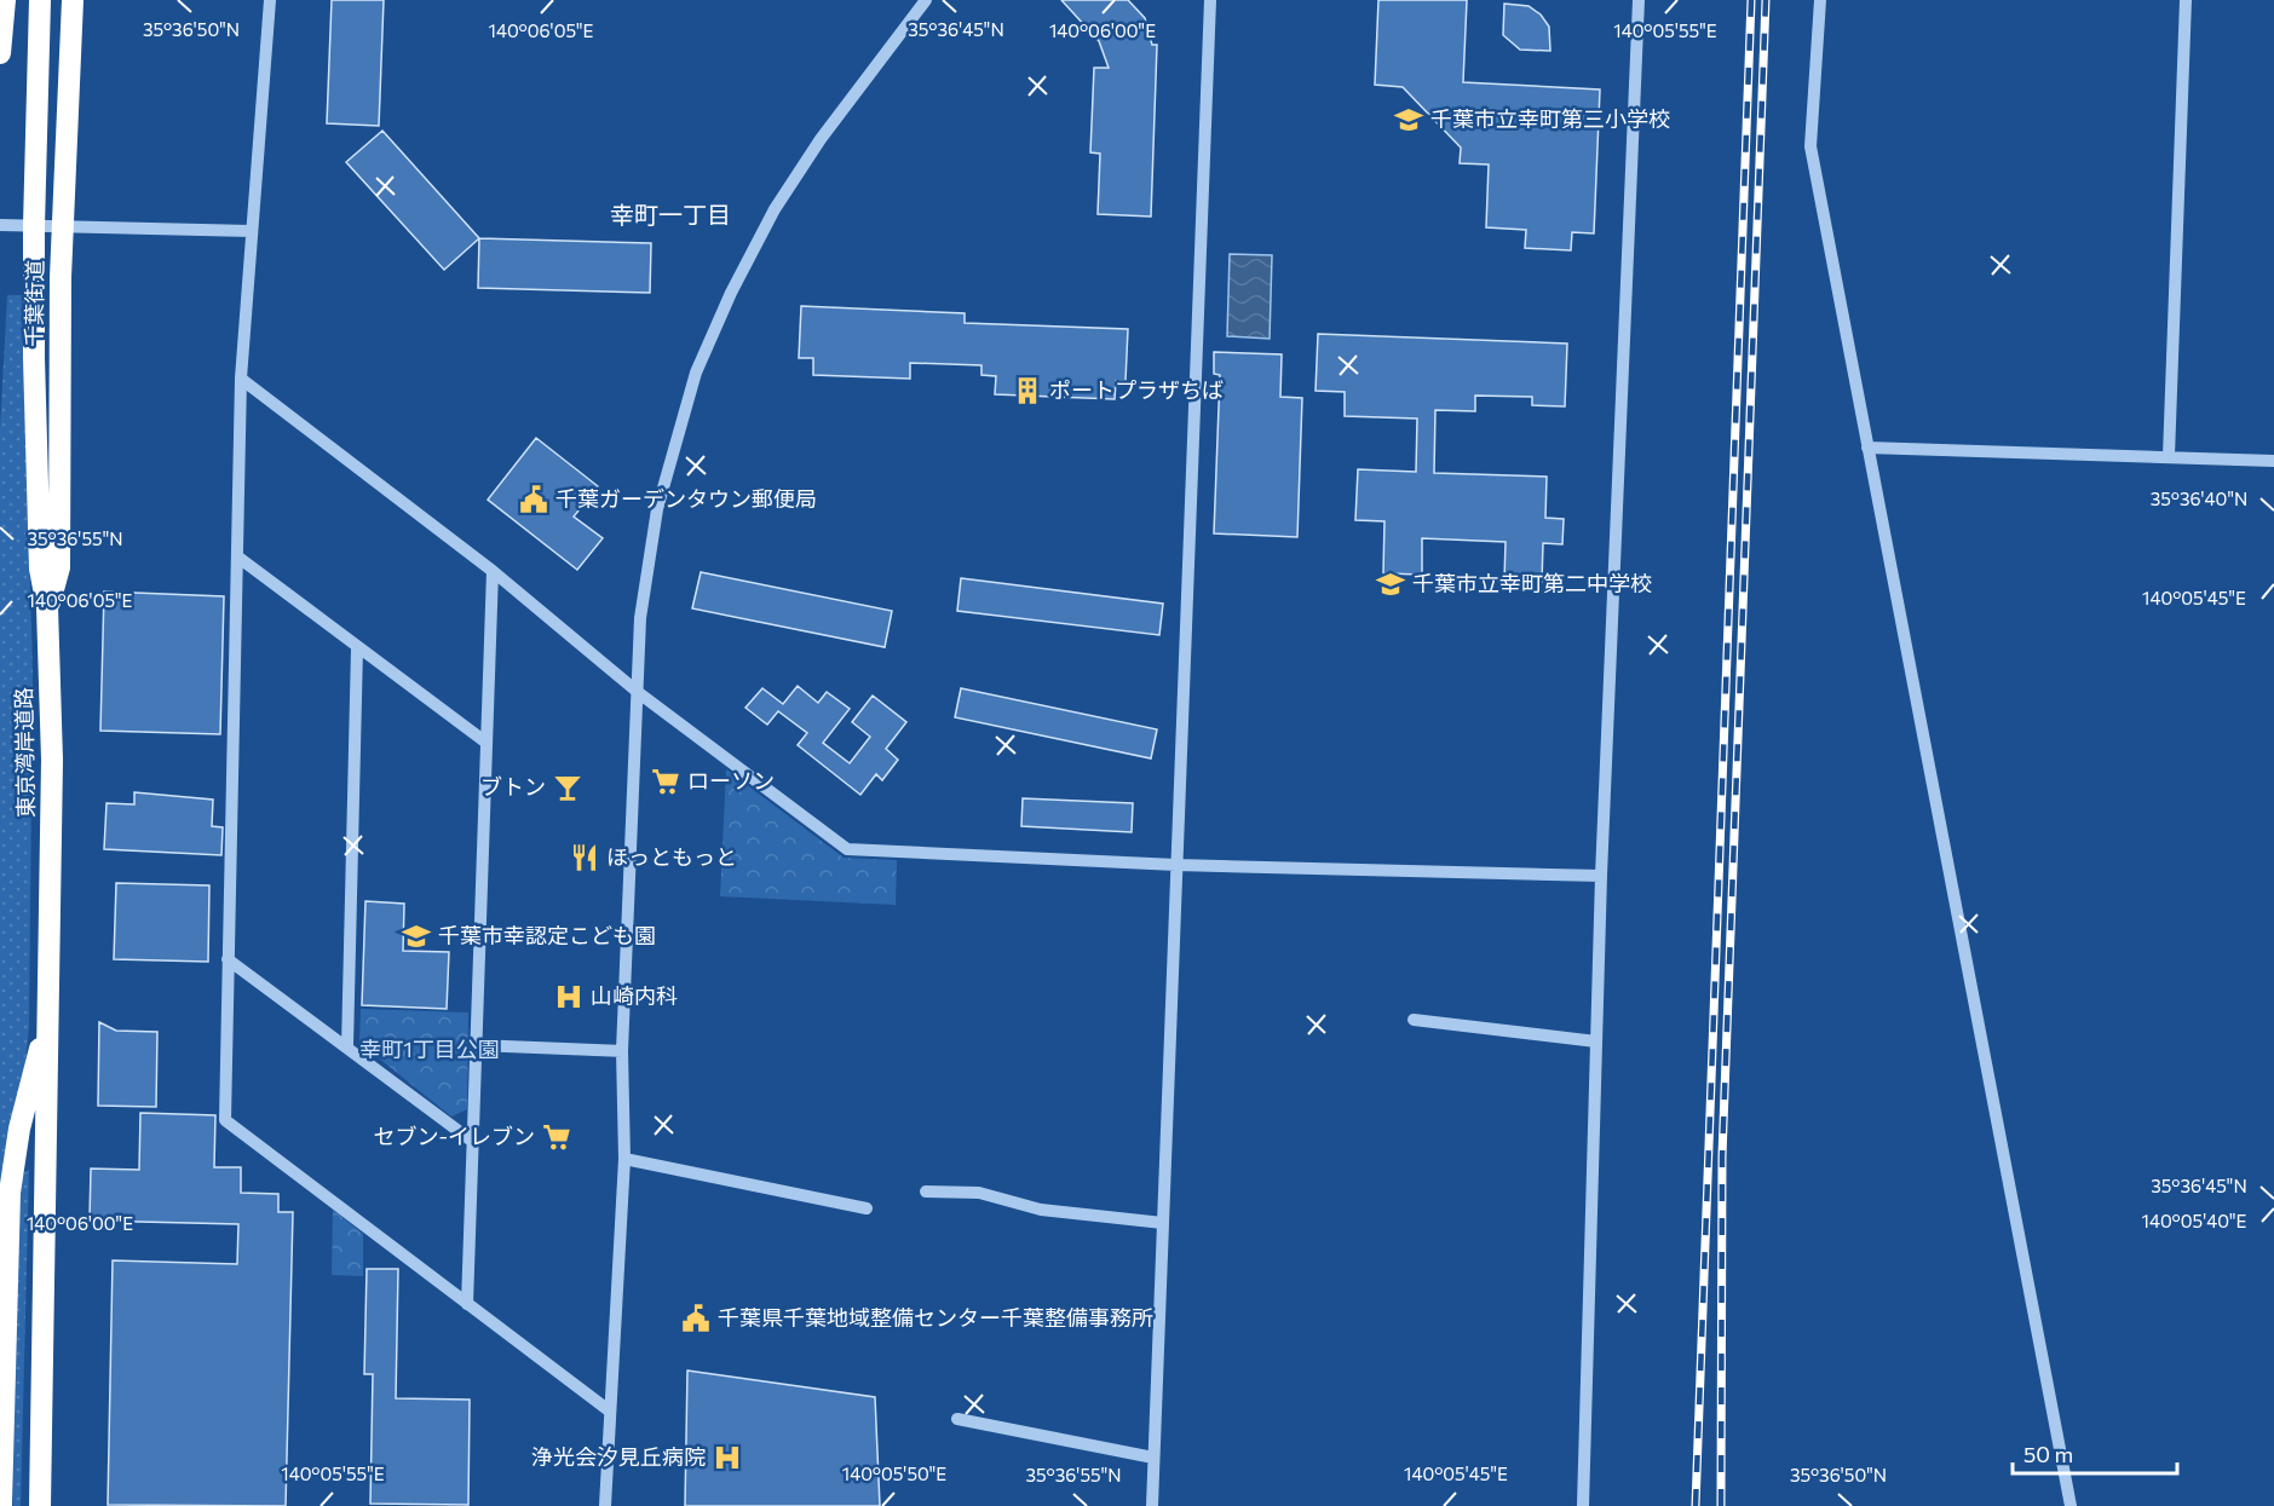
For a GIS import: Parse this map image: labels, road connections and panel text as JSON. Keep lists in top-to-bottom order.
{
  "streets": {
    "highway": ["千葉街道", "東京湾岸道路"]
  },
  "crossings": [
    ["千葉街道", "東京湾岸道路"]
  ],
  "districts": ["幸町一丁目"],
  "parks": ["幸町1丁目公園"],
  "places": {
    "school or university": ["千葉市立幸町第三小学校", "千葉市立幸町第二中学校", "千葉市幸認定こども園"],
    "building": ["ポートプラザちば"],
    "public building": ["千葉ガーデンタウン郵便局", "千葉県千葉地域整備センター千葉整備事務所"],
    "supermarket": ["ローソン", "セブン-イレブン"],
    "bar": ["ブトン"],
    "restaurant": ["ほっともっと"],
    "hospital": ["山崎内科", "浄光会汐見丘病院"]
  },
  "scale_bar": "50 m",
  "coordinates": [
    "35°36'50\"N",
    "35°36'45\"N",
    "140°06'05\"E",
    "140°06'00\"E",
    "140°05'55\"E",
    "35°36'40\"N",
    "35°36'55\"N",
    "140°05'45\"E",
    "140°05'40\"E",
    "140°05'50\"E"
  ]
}
